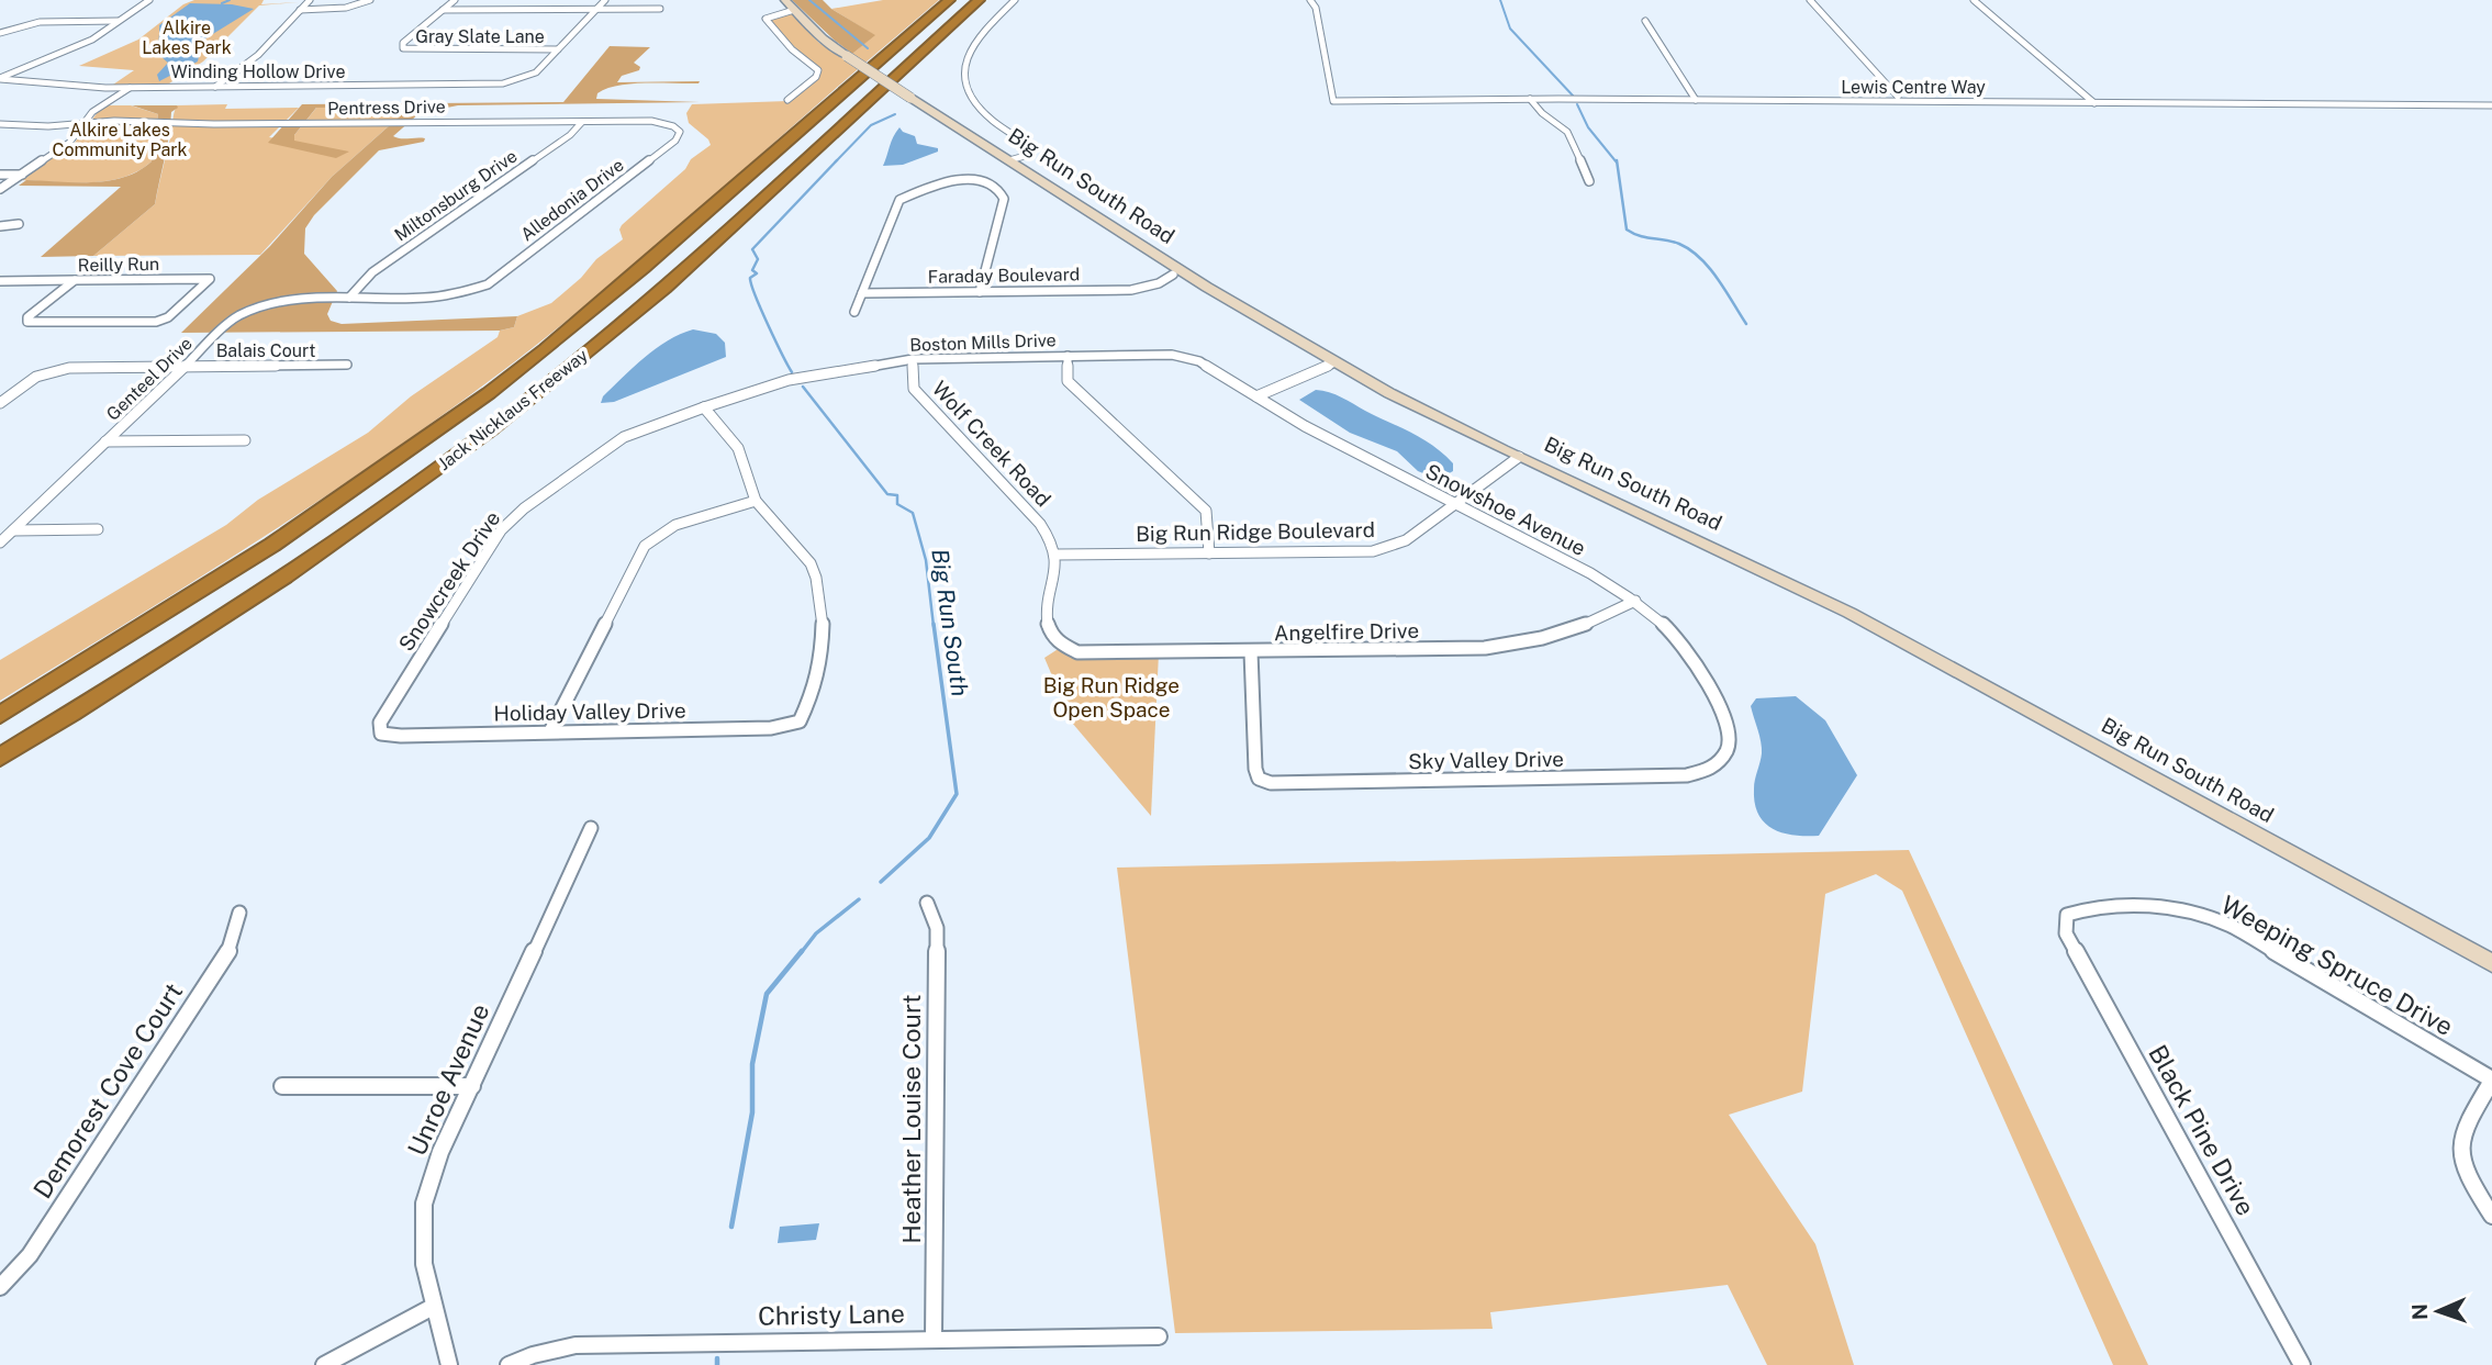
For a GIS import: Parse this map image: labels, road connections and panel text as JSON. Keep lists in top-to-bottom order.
{
  "streets": {
    "highway": ["Jack Nicklaus Freeway"],
    "street": [
      "Gray Slate Lane",
      "Winding Hollow Drive",
      "Lewis Centre Way",
      "Pentress Drive",
      "Big Run South Road",
      "Miltonsburg Drive",
      "Alledonia Drive",
      "Reilly Run",
      "Faraday Boulevard",
      "Boston Mills Drive",
      "Balais Court",
      "Genteel Drive",
      "Wolf Creek Road",
      "Snowshoe Avenue",
      "Big Run Ridge Boulevard",
      "Snowcreek Drive",
      "Angelfire Drive",
      "Holiday Valley Drive",
      "Sky Valley Drive",
      "Weeping Spruce Drive",
      "Unroe Avenue",
      "Demorest Cove Court",
      "Heather Louise Court",
      "Black Pine Drive",
      "Christy Lane"
    ]
  },
  "crossings": [
    ["Gray Slate Lane", "Winding Hollow Drive"],
    ["Pentress Drive", "Miltonsburg Drive"],
    ["Pentress Drive", "Alledonia Drive"],
    ["Big Run South Road", "Faraday Boulevard"],
    ["Big Run South Road", "Big Run Ridge Boulevard"],
    ["Miltonsburg Drive", "Genteel Drive"],
    ["Alledonia Drive", "Genteel Drive"],
    ["Boston Mills Drive", "Wolf Creek Road"],
    ["Boston Mills Drive", "Snowshoe Avenue"],
    ["Boston Mills Drive", "Snowcreek Drive"],
    ["Balais Court", "Genteel Drive"],
    ["Wolf Creek Road", "Big Run Ridge Boulevard"],
    ["Wolf Creek Road", "Angelfire Drive"],
    ["Snowshoe Avenue", "Big Run Ridge Boulevard"],
    ["Snowshoe Avenue", "Angelfire Drive"],
    ["Snowshoe Avenue", "Sky Valley Drive"],
    ["Big Run Ridge Boulevard", "Angelfire Drive"],
    ["Snowcreek Drive", "Holiday Valley Drive"],
    ["Angelfire Drive", "Sky Valley Drive"],
    ["Weeping Spruce Drive", "Black Pine Drive"],
    ["Heather Louise Court", "Christy Lane"]
  ],
  "water": ["Big Run South"],
  "parks": ["Alkire Lakes Park", "Alkire Lakes Community Park", "Big Run Ridge Open Space"],
  "north": "left"
}
